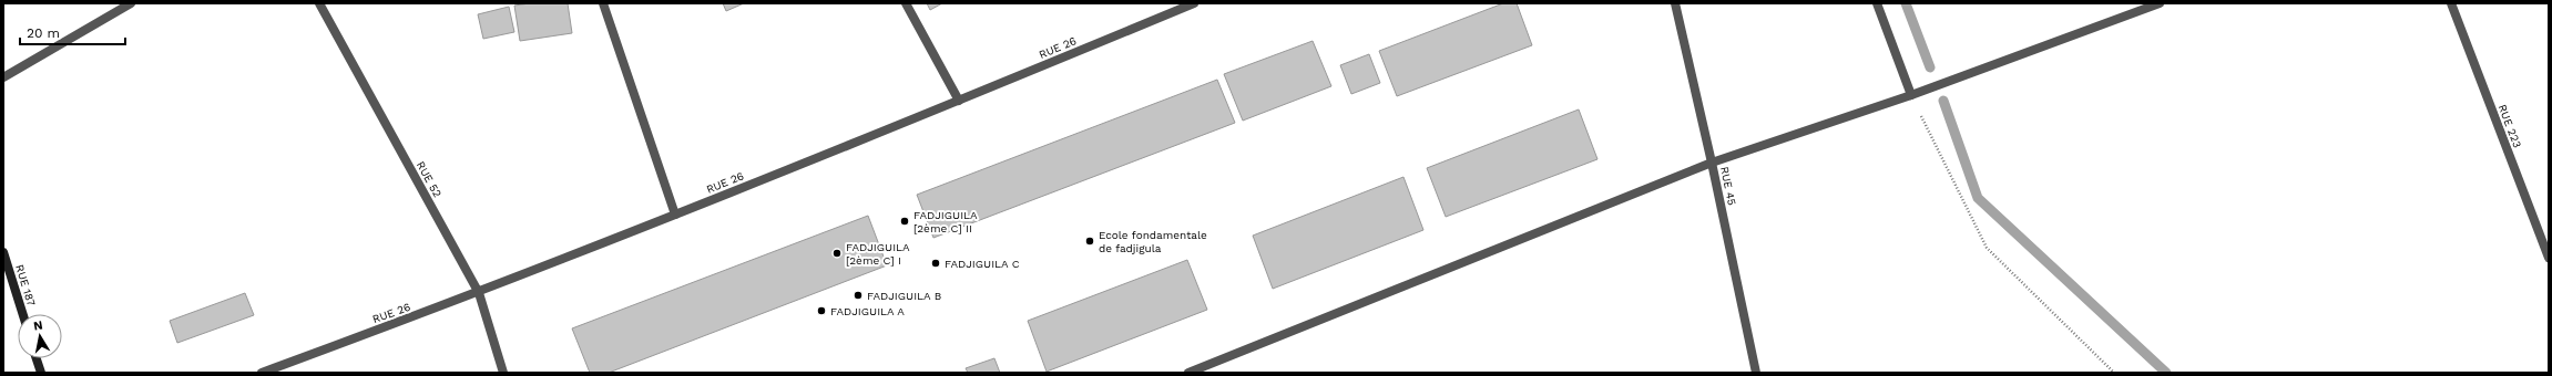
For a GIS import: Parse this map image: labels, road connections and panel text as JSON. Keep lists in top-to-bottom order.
{
  "streets": {
    "street": [
      "RUE 26",
      "RUE 223",
      "RUE 52",
      "RUE 45",
      "RUE 187"
    ]
  },
  "crossings": [
    ["RUE 26", "RUE 52"]
  ],
  "places": [
    "FADJIGUILA [2ème C] II",
    "Ecole fondamentale de fadjigula",
    "FADJIGUILA [2ème C] I",
    "FADJIGUILA C",
    "FADJIGUILA B",
    "FADJIGUILA A"
  ],
  "scale_bar": "20 m",
  "north": "top"
}
